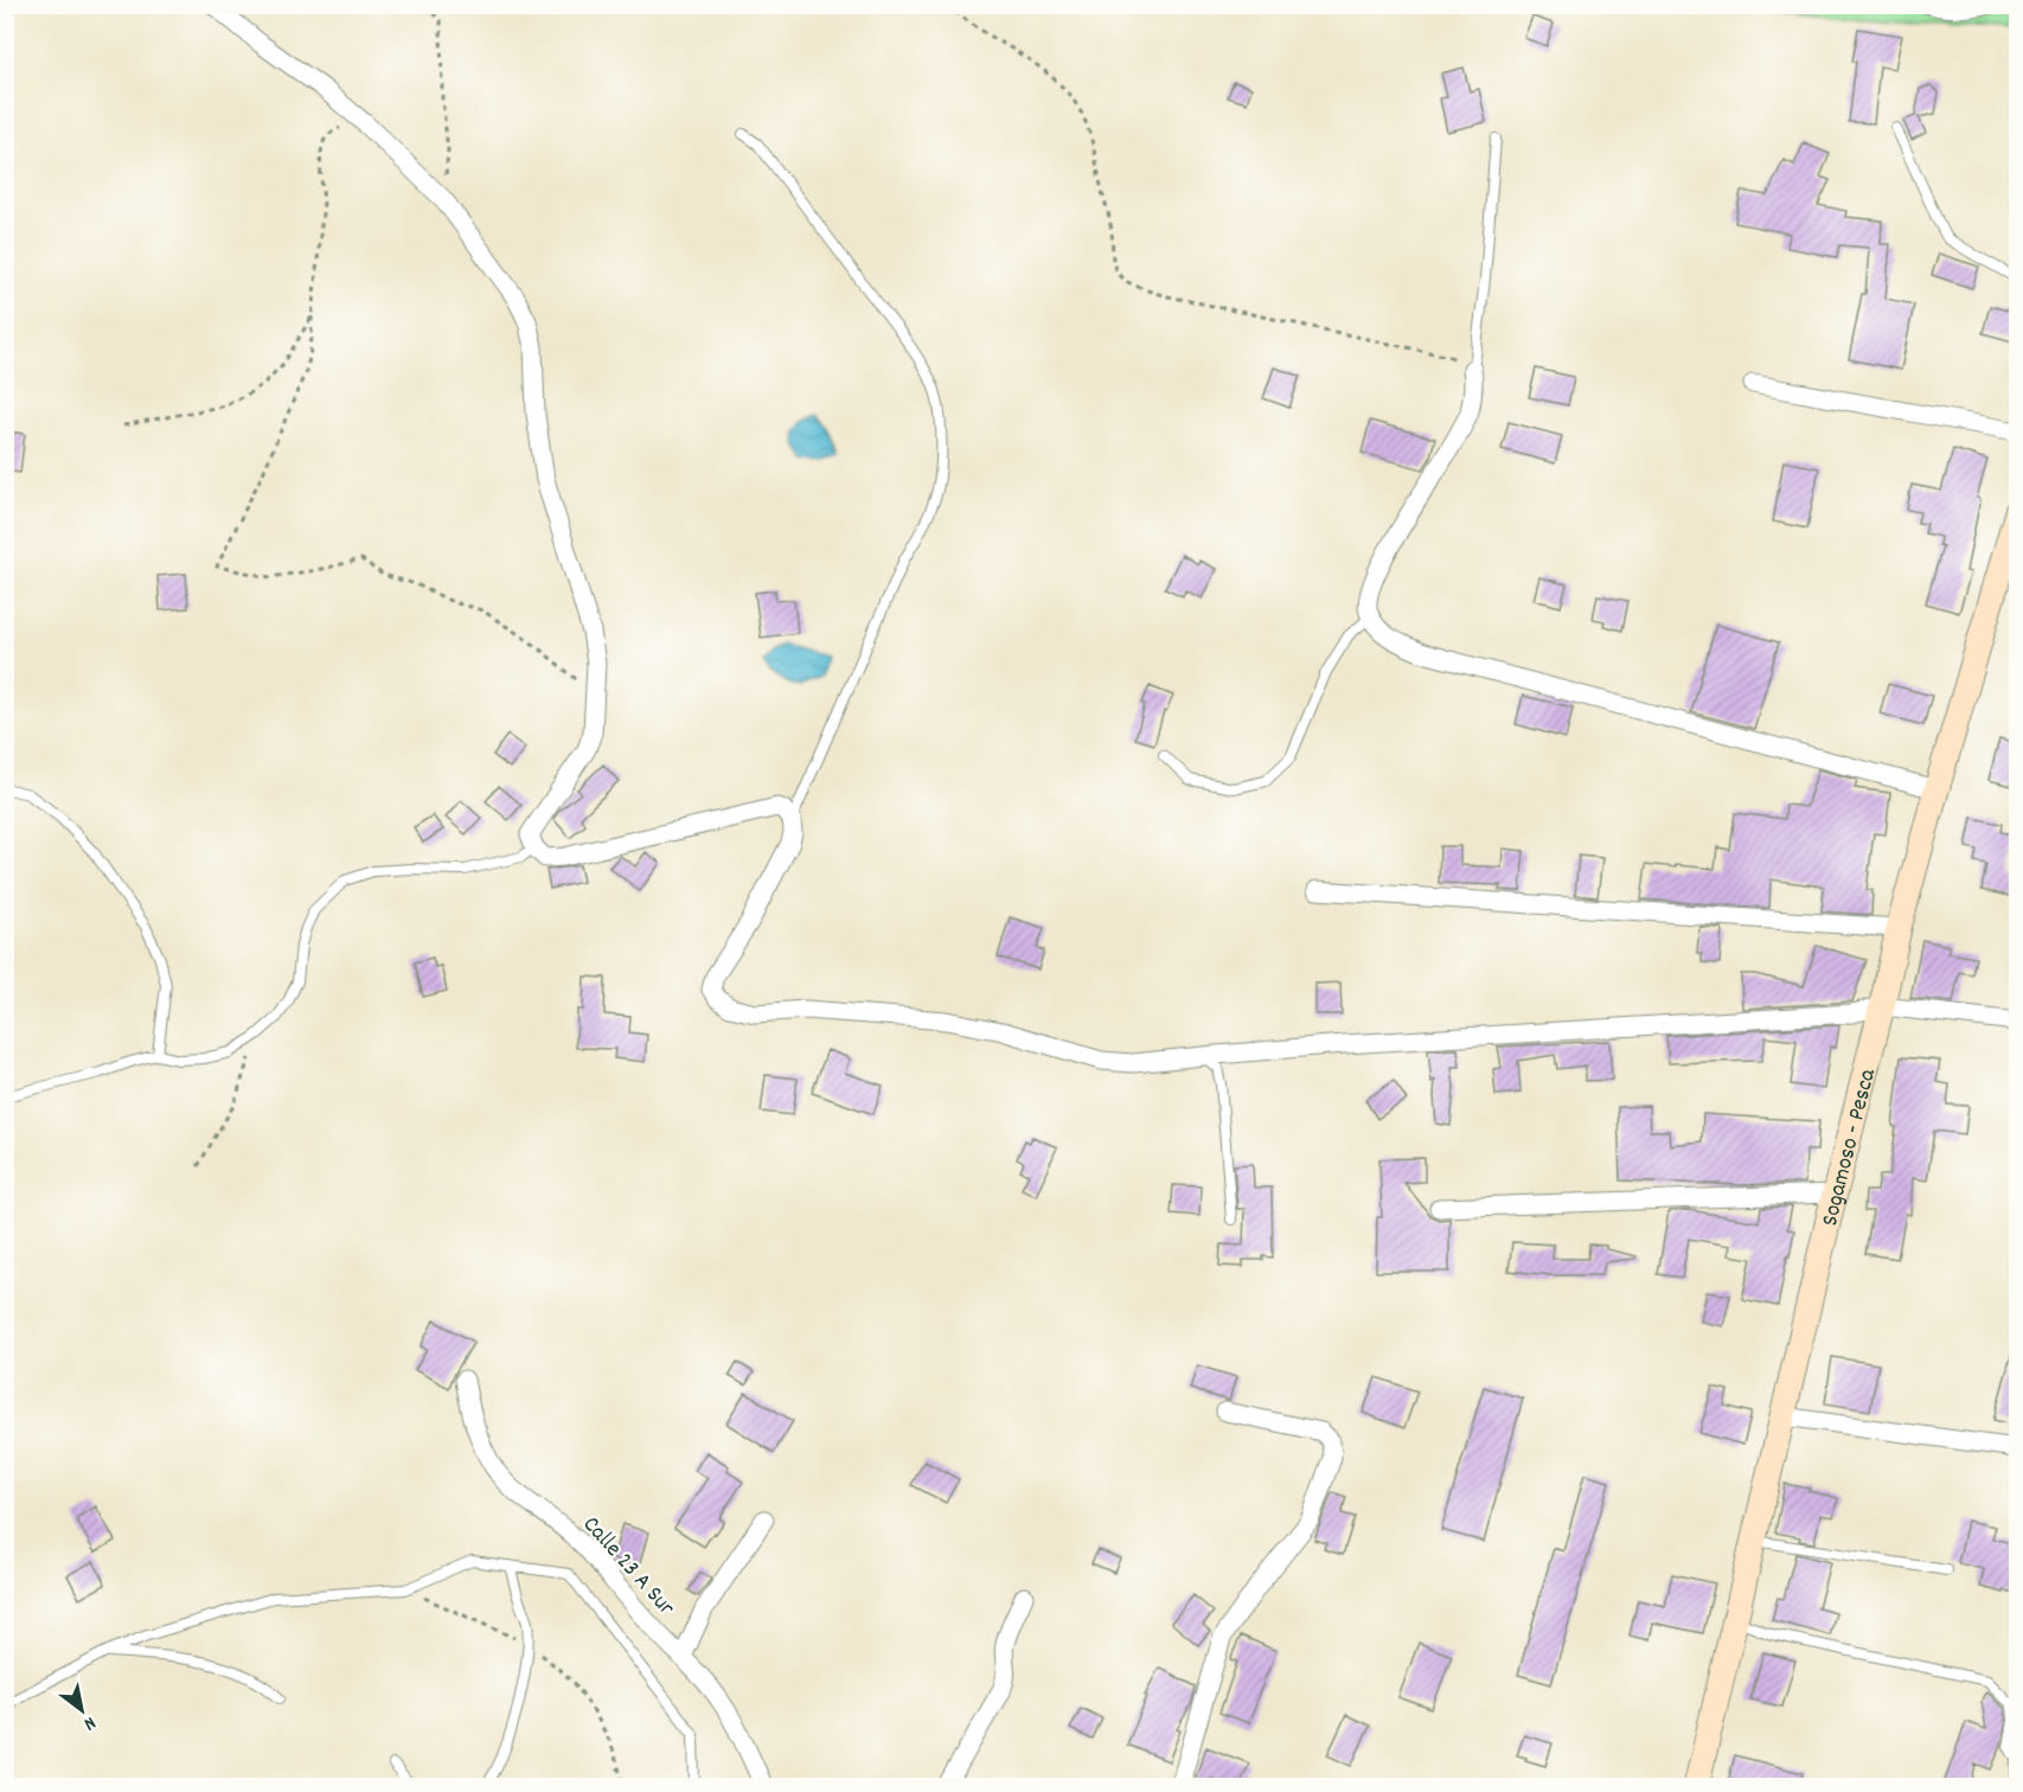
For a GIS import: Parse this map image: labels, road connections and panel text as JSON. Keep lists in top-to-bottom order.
{
  "streets": {
    "main road": ["Sogamoso - Pesca"],
    "street": ["Calle 23 A Sur"]
  },
  "north": "bottom right"
}
